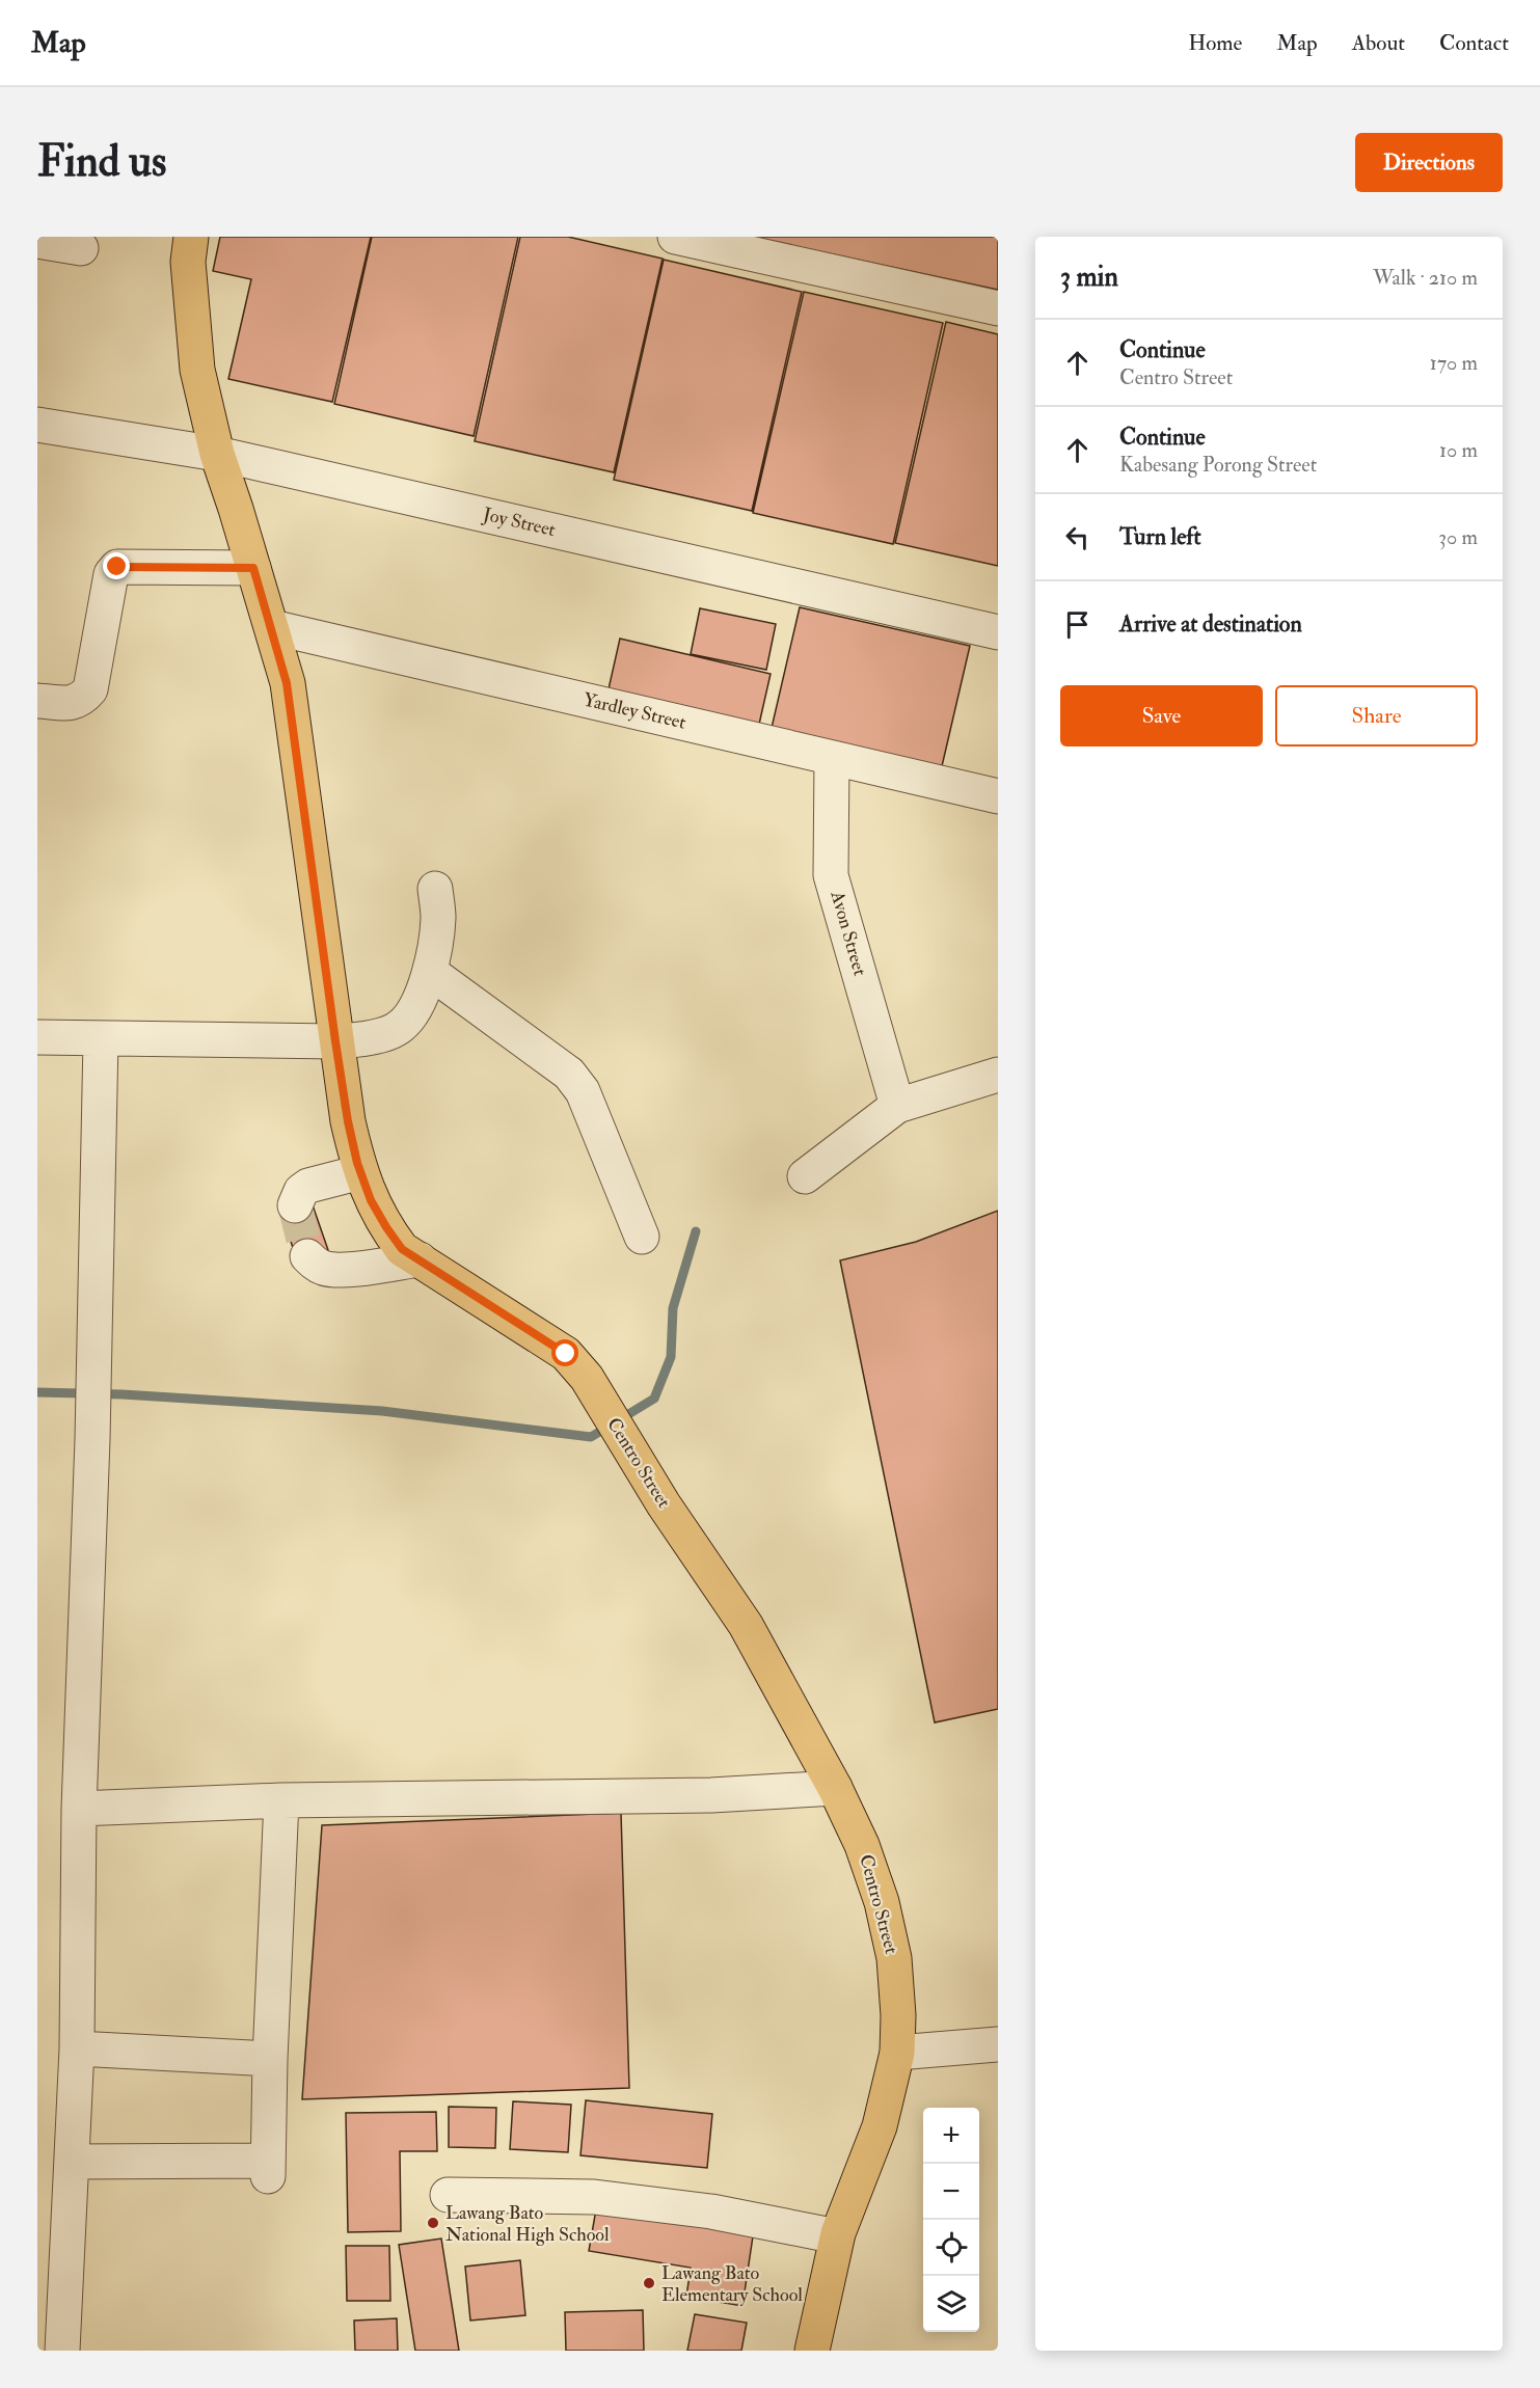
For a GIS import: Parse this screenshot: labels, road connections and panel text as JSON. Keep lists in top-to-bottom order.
{
  "streets": {
    "main road": ["Centro Street"],
    "street": ["Joy Street", "Yardley Street", "Avon Street"]
  },
  "crossings": [
    ["Joy Street", "Centro Street"],
    ["Yardley Street", "Avon Street"],
    ["Yardley Street", "Centro Street"]
  ],
  "places": ["Lawang Bato National High School", "Lawang Bato Elementary School"],
  "page": {
    "header": "Map",
    "nav": [
      "Home",
      "Map",
      "About",
      "Contact"
    ],
    "buttons": [
      "Directions",
      ["Save", "Share"]
    ],
    "title": "Find us",
    "heading": ["3 min", "Walk · 210 m"],
    "list": [
      ["Continue", "Centro Street", "170 m"],
      ["Continue", "Kabesang Porong Street", "10 m"],
      ["Turn left", "30 m"],
      "Arrive at destination"
    ],
    "map_buttons": ["+", "−"]
  }
}
